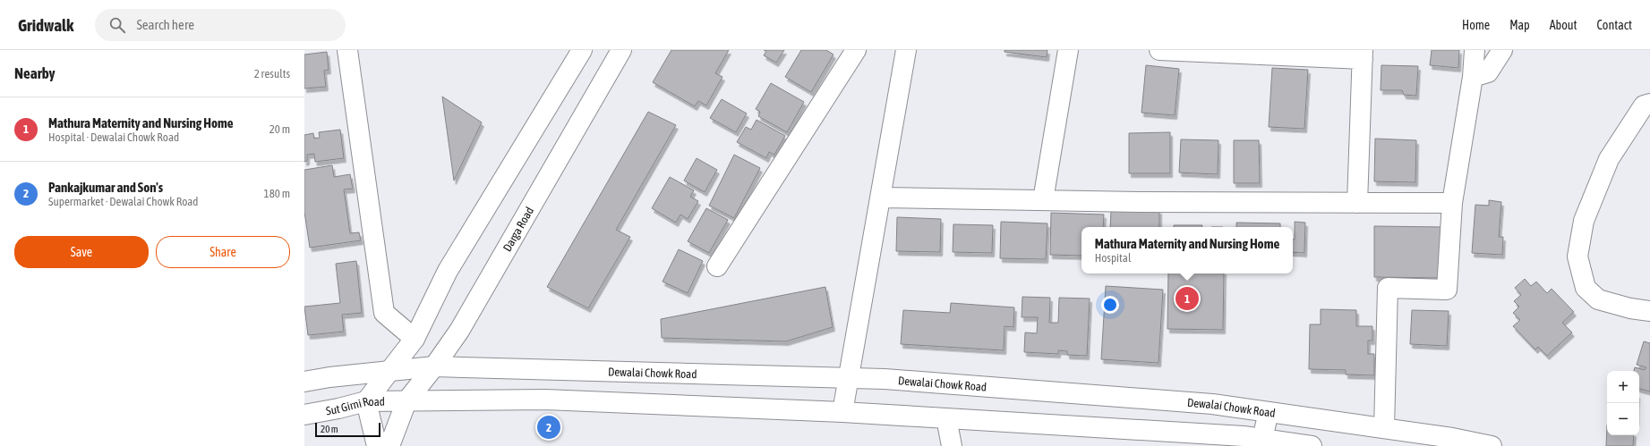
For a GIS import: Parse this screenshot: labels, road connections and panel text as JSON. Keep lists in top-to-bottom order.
{
  "streets": {
    "main road": ["Darga Road", "Dewalai Chowk Road", "Sut Girni Road"]
  },
  "crossings": [
    ["Darga Road", "Dewalai Chowk Road"],
    ["Darga Road", "Sut Girni Road"]
  ],
  "scale_bar": "20 m",
  "page": {
    "header": "Gridwalk",
    "search": "Search here",
    "nav": [
      "Home",
      "Map",
      "About",
      "Contact"
    ],
    "heading": ["Nearby", "2 results"],
    "list": [
      {
        "mark": "1",
        "name": "Mathura Maternity and Nursing Home",
        "note": "Hospital · Dewalai Chowk Road",
        "value": "20 m"
      },
      {
        "mark": "2",
        "name": "Pankajkumar and Son's",
        "note": "Supermarket · Dewalai Chowk Road",
        "value": "180 m"
      }
    ],
    "buttons": ["Save", "Share"],
    "popup": ["Mathura Maternity and Nursing Home", "Hospital"],
    "pins": ["1", "2"],
    "map_buttons": ["+", "−"],
    "scale": "20 m"
  }
}
